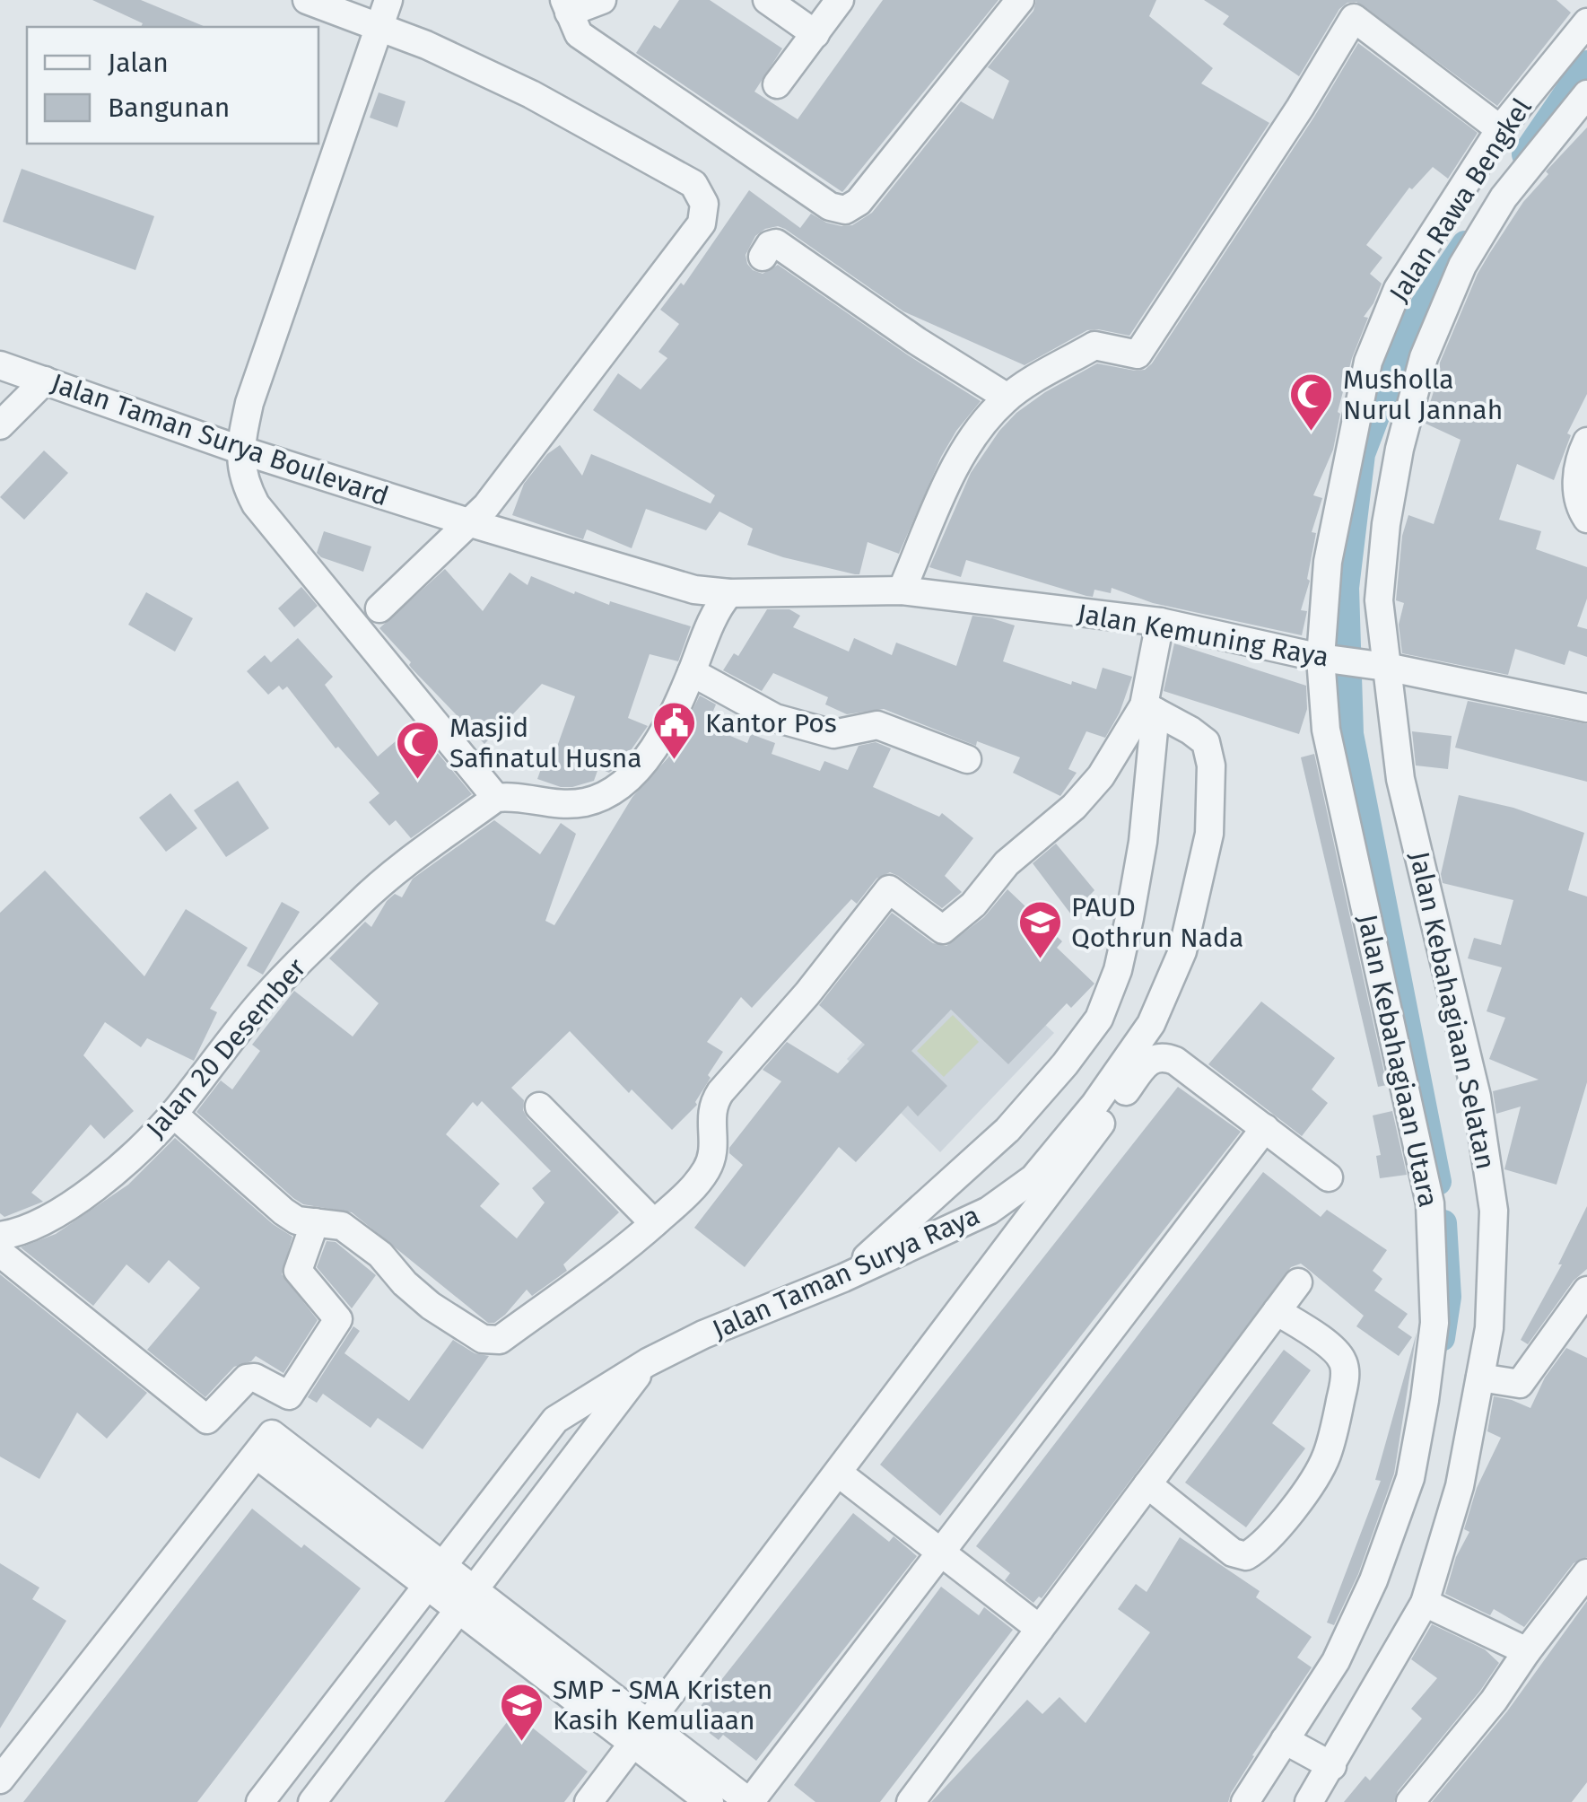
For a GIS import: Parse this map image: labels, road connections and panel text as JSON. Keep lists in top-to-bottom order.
{
  "streets": {
    "street": [
      "Jalan Rawa Bengkel",
      "Jalan Taman Surya Boulevard",
      "Jalan Kemuning Raya",
      "Jalan Kebahagiaan Selatan",
      "Jalan 20 Desember",
      "Jalan Kebahagiaan Utara",
      "Jalan Taman Surya Raya"
    ]
  },
  "crossings": [
    ["Jalan Rawa Bengkel", "Jalan Kemuning Raya"],
    ["Jalan Rawa Bengkel", "Jalan Kebahagiaan Selatan"],
    ["Jalan Rawa Bengkel", "Jalan Kebahagiaan Utara"],
    ["Jalan Taman Surya Boulevard", "Jalan Kemuning Raya"],
    ["Jalan Kemuning Raya", "Jalan Kebahagiaan Selatan"],
    ["Jalan Kemuning Raya", "Jalan Kebahagiaan Utara"]
  ],
  "places": {
    "mosque": ["Musholla Nurul Jannah", "Masjid Safinatul Husna"],
    "public building": ["Kantor Pos"],
    "school or university": ["PAUD Qothrun Nada", "SMP - SMA Kristen Kasih Kemuliaan"]
  },
  "legend": ["Jalan", "Bangunan"]
}
